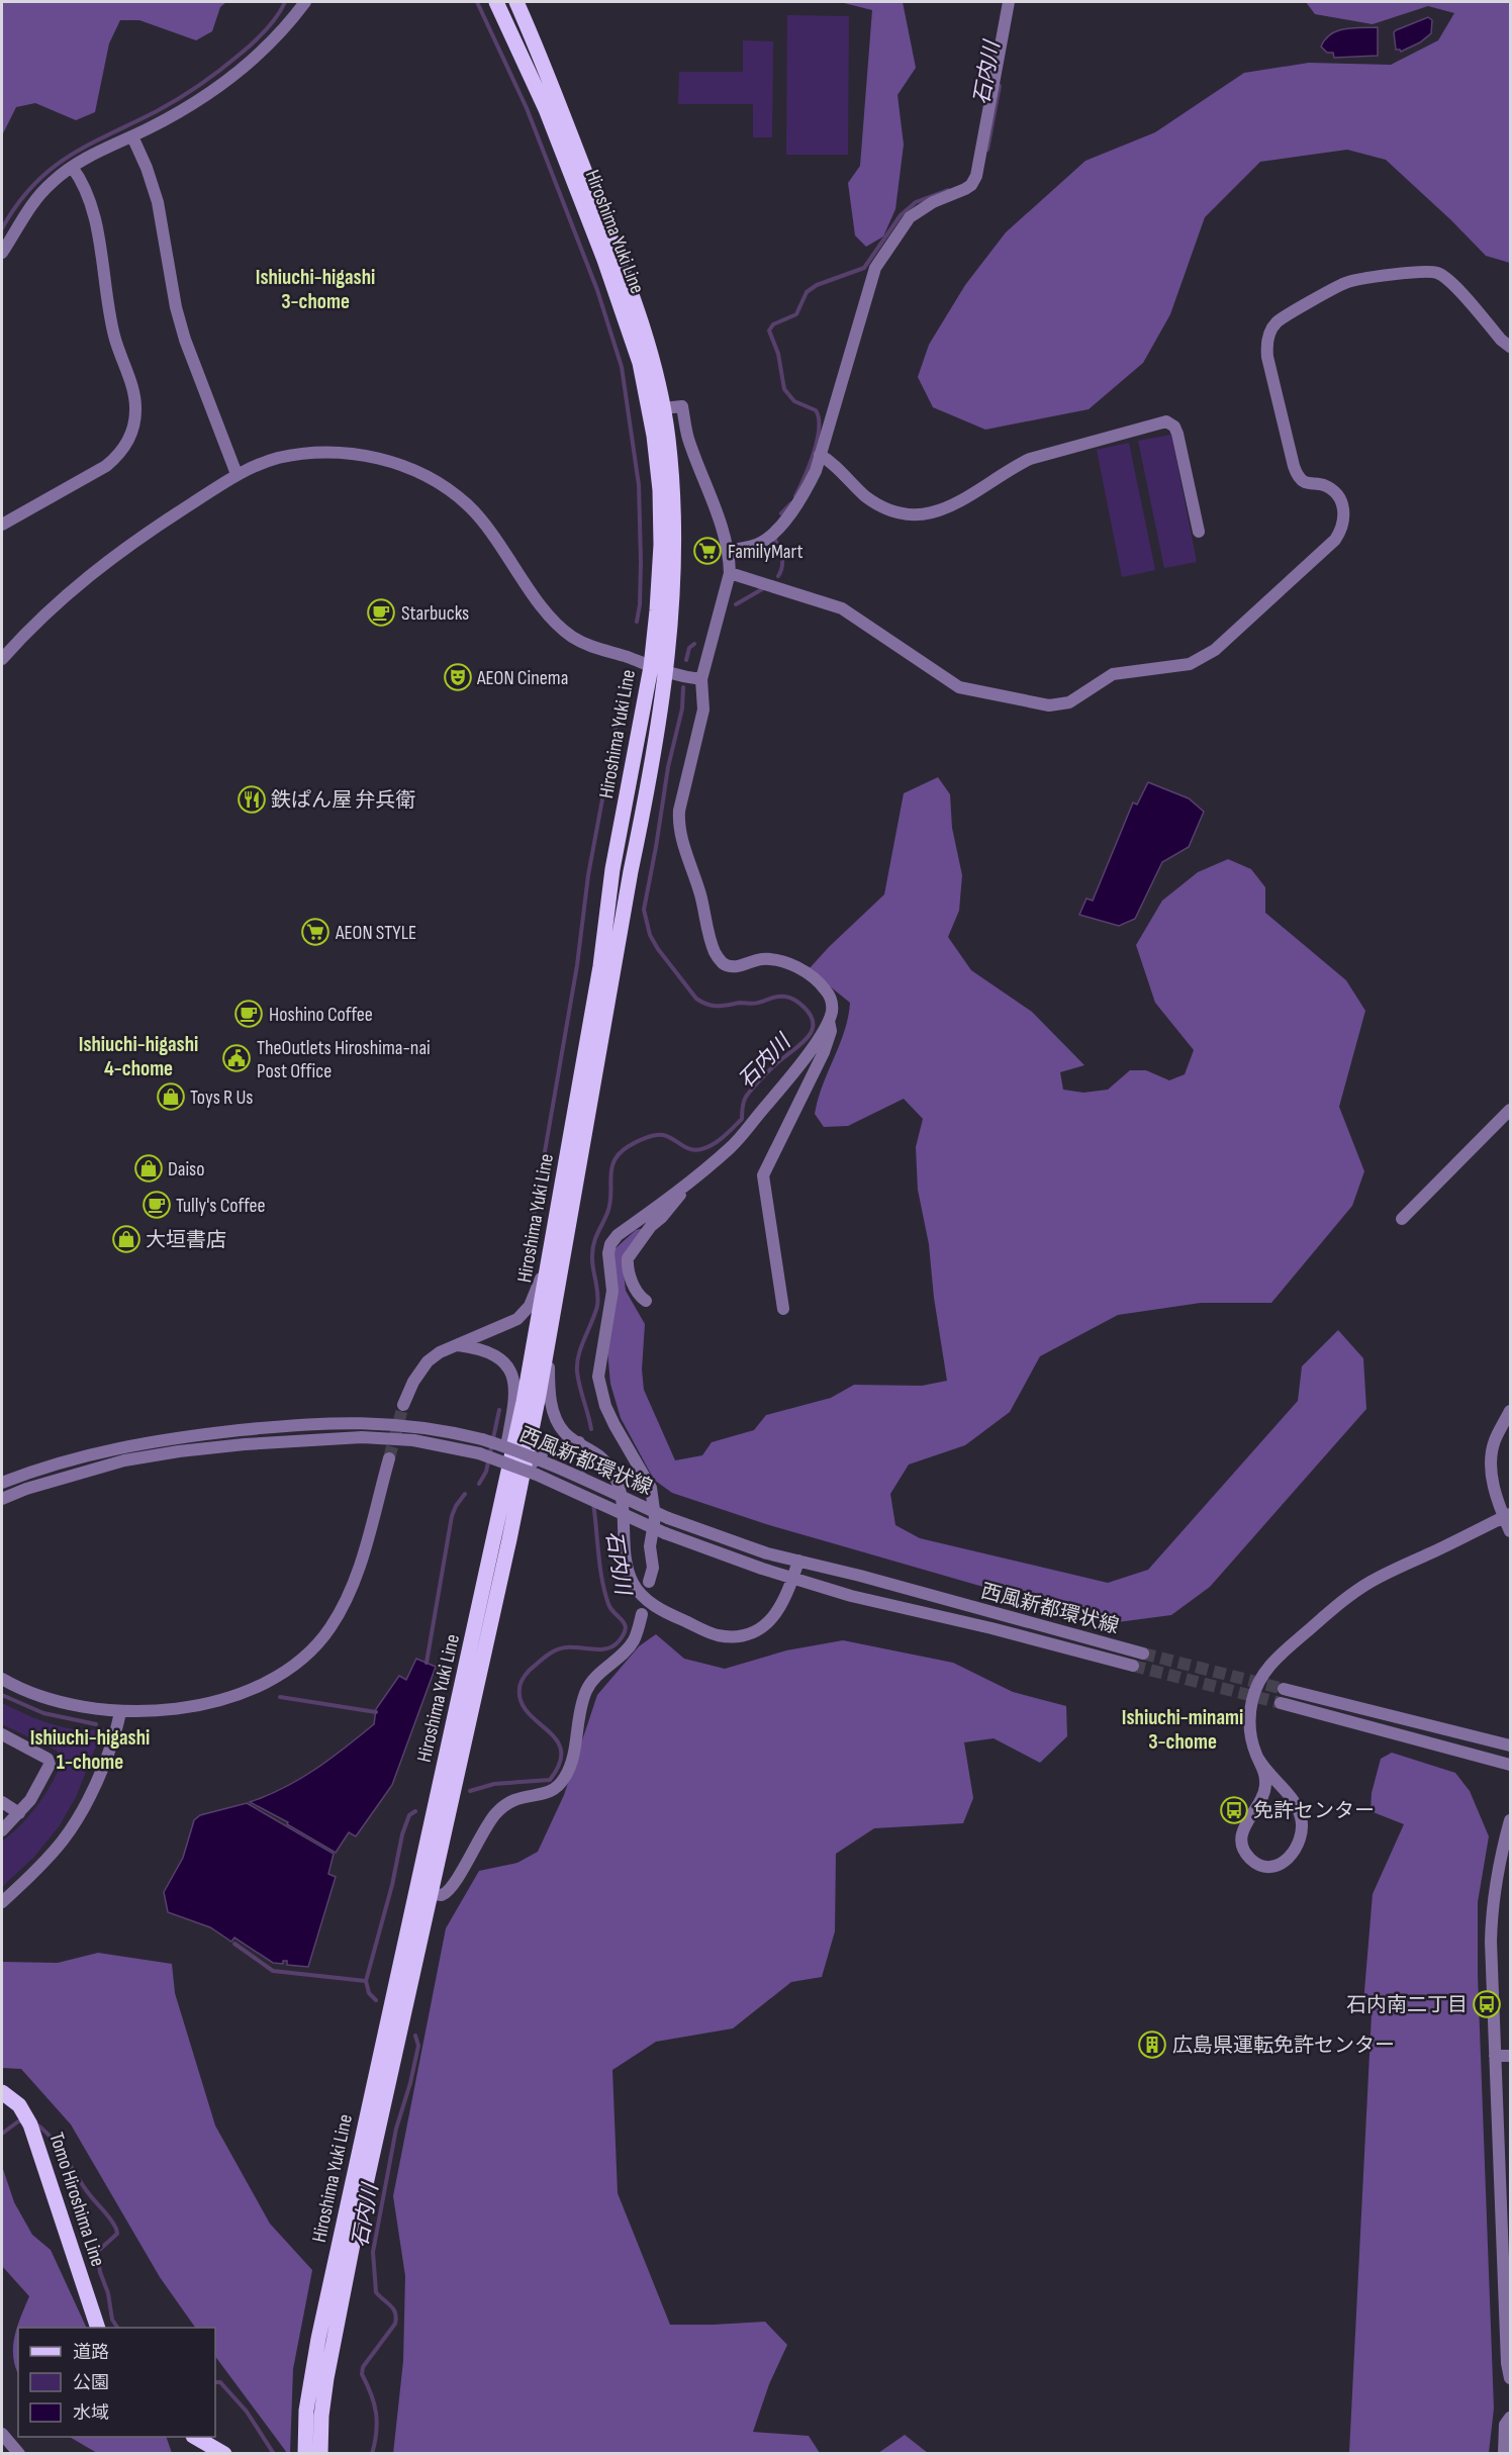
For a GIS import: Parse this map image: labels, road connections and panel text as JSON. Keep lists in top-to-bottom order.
{
  "streets": {
    "main road": ["Hiroshima Yuki Line", "Tomo Hiroshima Line"],
    "street": ["西風新都環状線"]
  },
  "districts": [
    "Ishiuchi-higashi 3-chome",
    "Ishiuchi-higashi 4-chome",
    "Ishiuchi-minami 3-chome",
    "Ishiuchi-higashi 1-chome"
  ],
  "water": ["石内川"],
  "places": {
    "supermarket": ["FamilyMart", "AEON STYLE"],
    "cafe": ["Starbucks", "Hoshino Coffee", "Tully's Coffee"],
    "theatre": ["AEON Cinema"],
    "restaurant": ["鉄ぱん屋 弁兵衛"],
    "public building": ["TheOutlets Hiroshima-nai Post Office"],
    "shop": ["Toys R Us", "Daiso", "大垣書店"],
    "bus stop": ["免許センター", "石内南二丁目"],
    "building": ["広島県運転免許センター"]
  },
  "legend": ["道路", "公園", "水域"]
}
